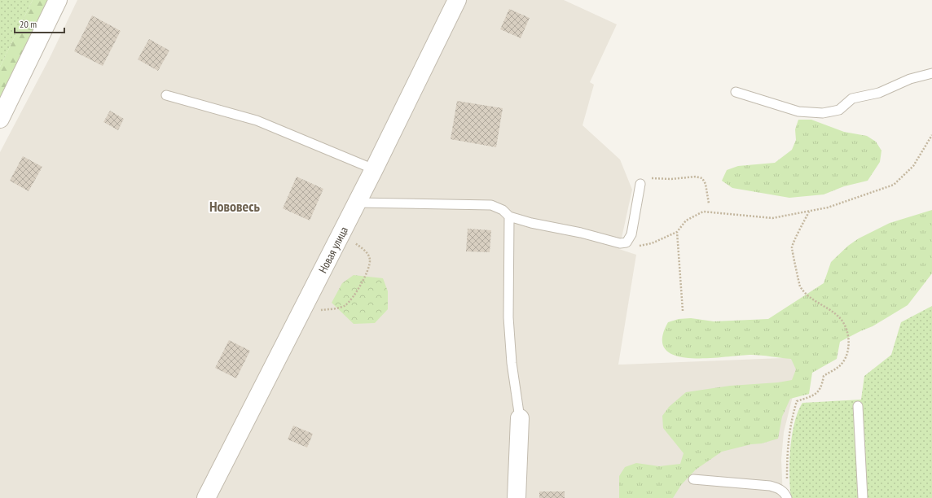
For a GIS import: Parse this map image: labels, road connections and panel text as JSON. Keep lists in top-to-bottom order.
{
  "streets": {
    "street": ["Новая улица"]
  },
  "districts": ["Нововесь"],
  "scale_bar": "20 m"
}
